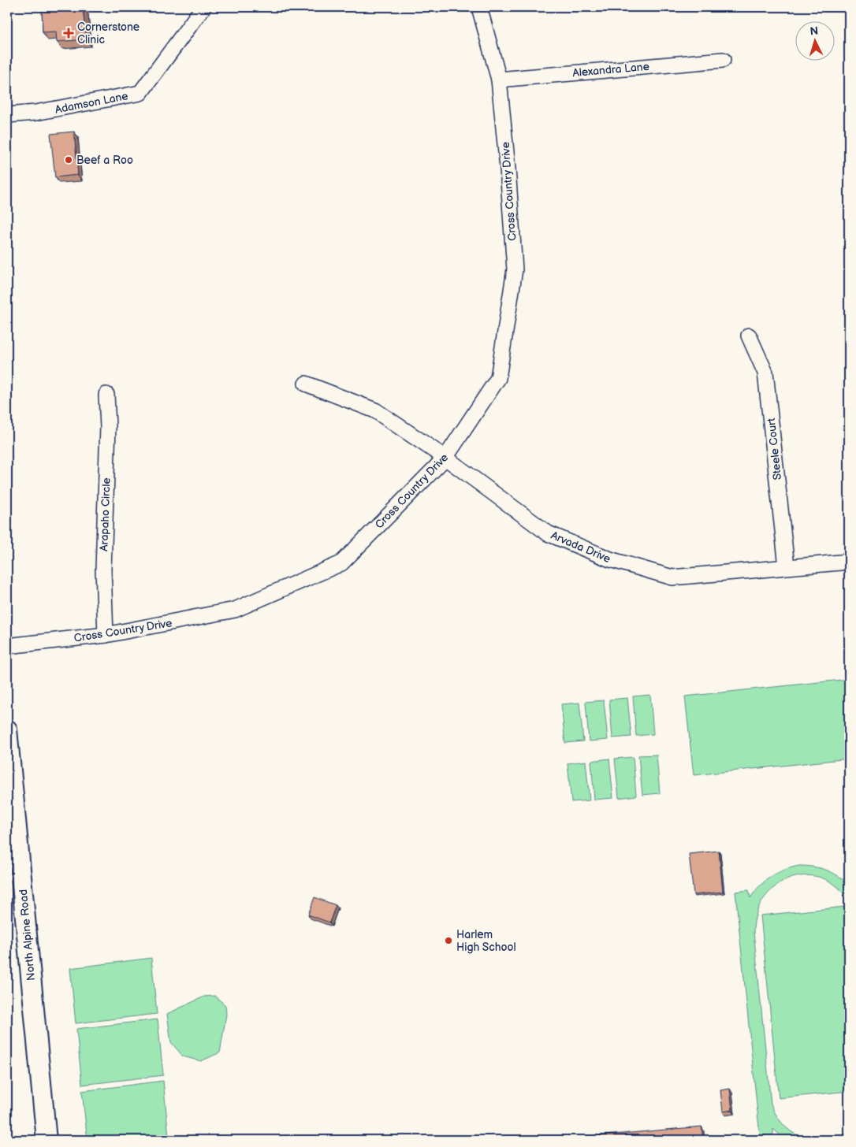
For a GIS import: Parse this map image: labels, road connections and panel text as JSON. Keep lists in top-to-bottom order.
{
  "streets": {
    "main road": ["North Alpine Road"],
    "street": [
      "Alexandra Lane",
      "Adamson Lane",
      "Cross Country Drive",
      "Steele Court",
      "Arapaho Circle",
      "Arvada Drive"
    ]
  },
  "crossings": [
    ["Alexandra Lane", "Cross Country Drive"],
    ["Cross Country Drive", "Arapaho Circle"],
    ["Cross Country Drive", "Arvada Drive"],
    ["Steele Court", "Arvada Drive"]
  ],
  "places": {
    "health": ["Cornerstone Clinic"],
    "other": ["Beef a Roo", "Harlem High School"]
  },
  "north": "top"
}
